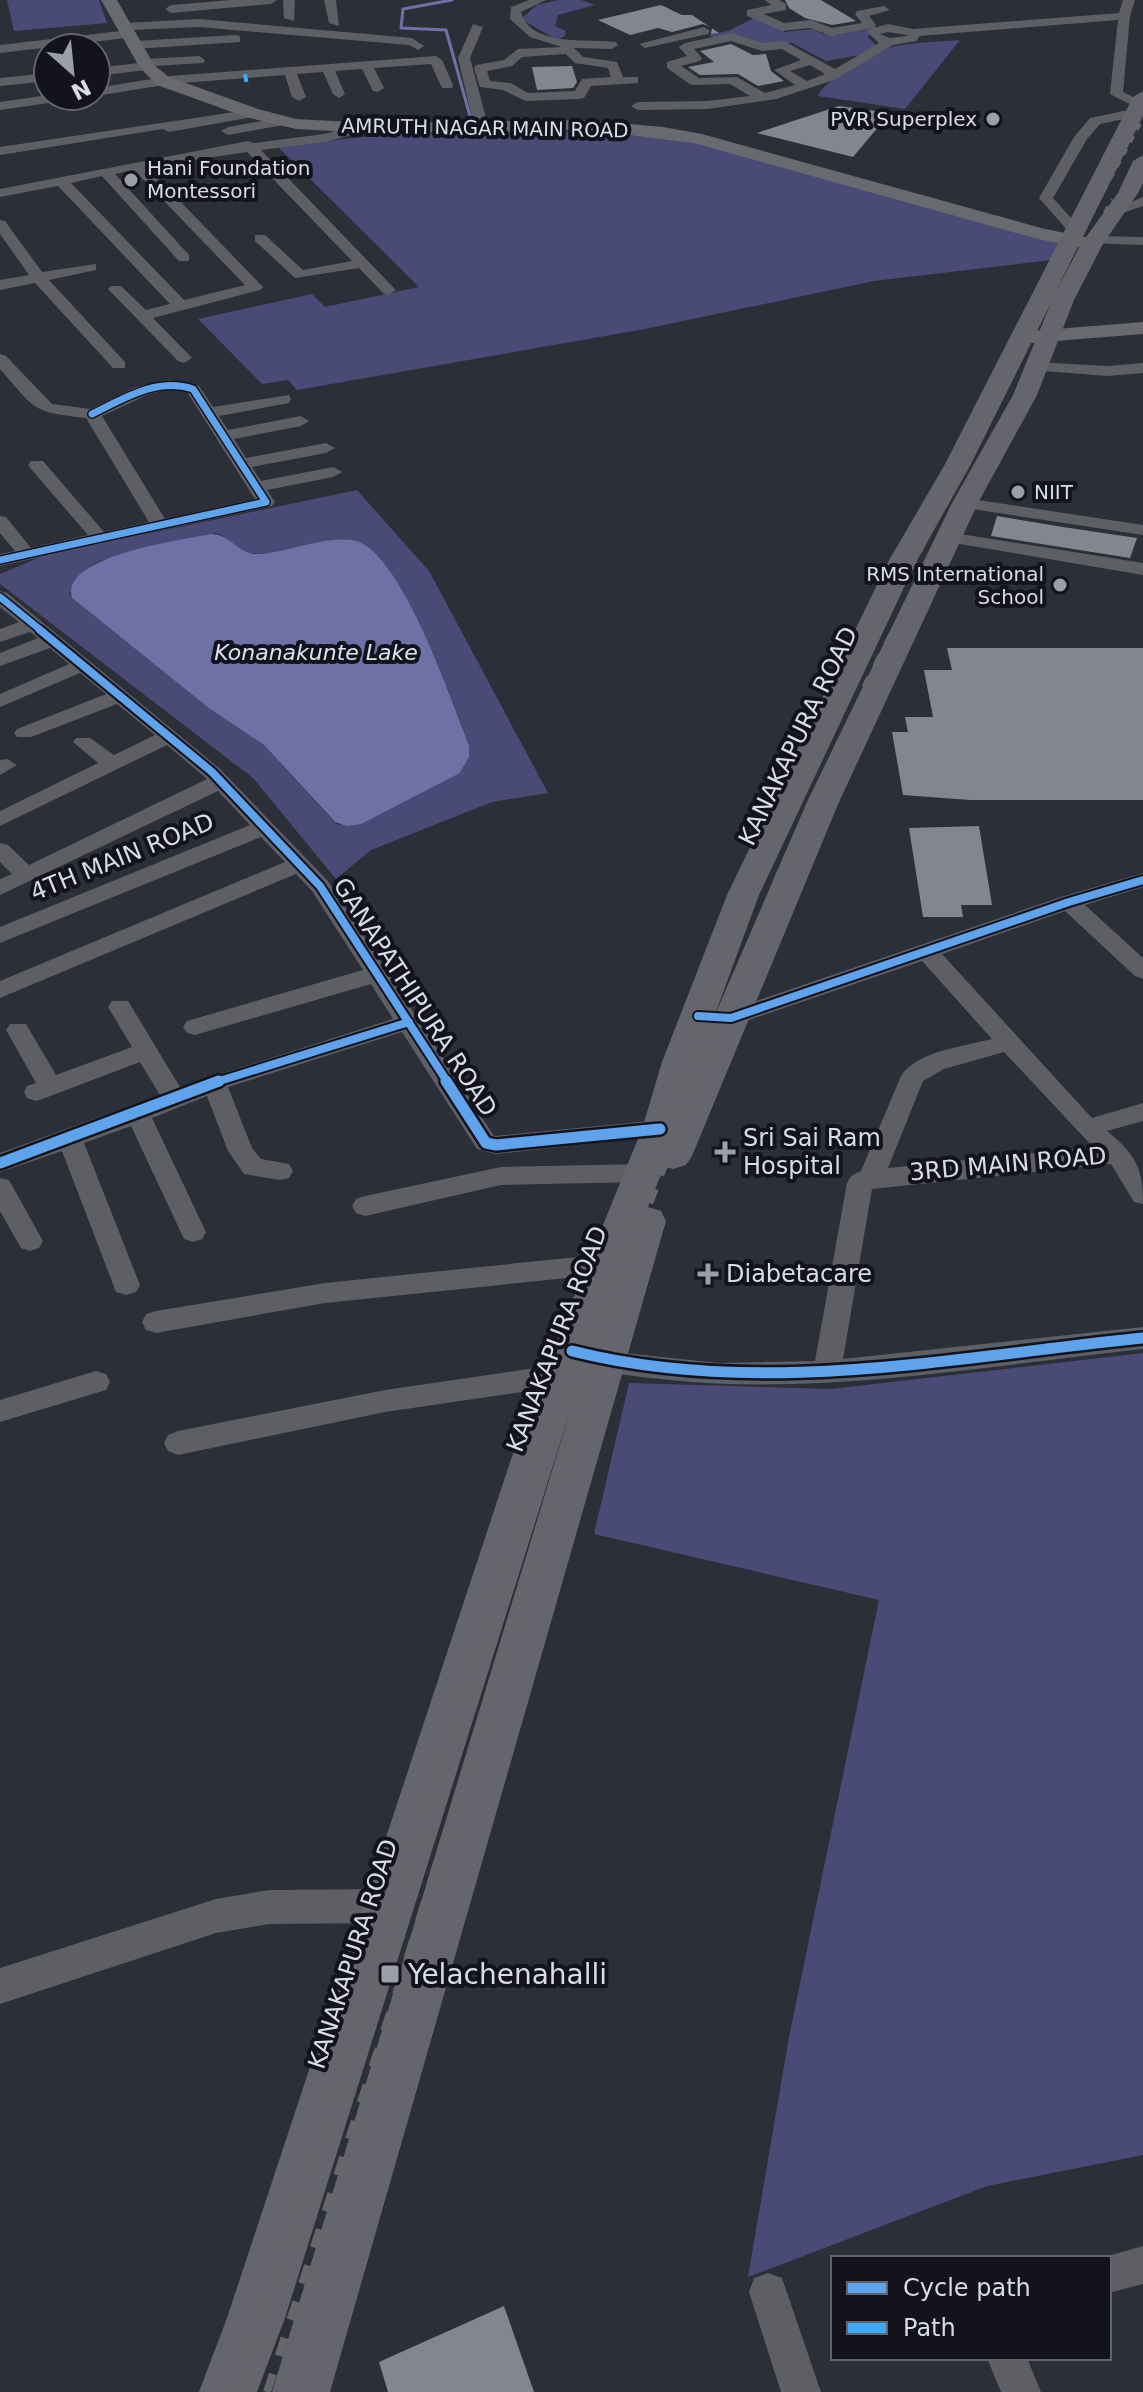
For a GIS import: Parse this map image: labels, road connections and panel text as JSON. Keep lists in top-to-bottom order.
{
  "streets": {
    "highway": ["KANAKAPURA ROAD"],
    "main road": ["AMRUTH NAGAR MAIN ROAD"],
    "street": ["4TH MAIN ROAD", "GANAPATHIPURA ROAD", "3RD MAIN ROAD"]
  },
  "crossings": [
    ["AMRUTH NAGAR MAIN ROAD", "KANAKAPURA ROAD"],
    ["KANAKAPURA ROAD", "GANAPATHIPURA ROAD"],
    ["4TH MAIN ROAD", "GANAPATHIPURA ROAD"]
  ],
  "water": ["Konanakunte Lake"],
  "places": {
    "other": [
      "PVR Superplex",
      "Hani Foundation Montessori",
      "NIIT",
      "RMS International School"
    ],
    "health": ["Sri Sai Ram Hospital", "Diabetacare"],
    "transit": ["Yelachenahalli"]
  },
  "legend": ["Cycle path", "Path"],
  "north": "bottom right"
}
